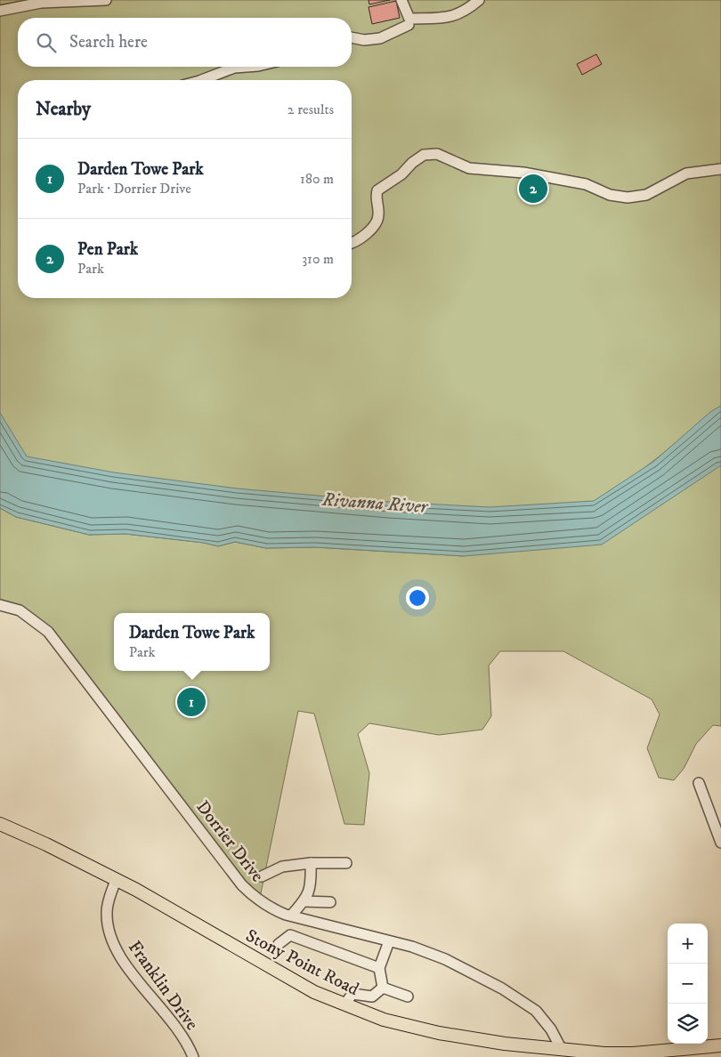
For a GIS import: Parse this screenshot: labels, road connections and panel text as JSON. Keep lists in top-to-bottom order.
{
  "streets": {
    "main road": ["Stony Point Road"],
    "street": ["Dorrier Drive", "Franklin Drive"]
  },
  "crossings": [
    ["Dorrier Drive", "Stony Point Road"],
    ["Stony Point Road", "Franklin Drive"]
  ],
  "water": ["Rivanna River"],
  "page": {
    "search": "Search here",
    "heading": ["Nearby", "2 results"],
    "list": [
      {
        "mark": "1",
        "name": "Darden Towe Park",
        "note": "Park · Dorrier Drive",
        "value": "180 m"
      },
      {
        "mark": "2",
        "name": "Pen Park",
        "note": "Park",
        "value": "310 m"
      }
    ],
    "pins": ["2", "1"],
    "popup": ["Darden Towe Park", "Park"],
    "map_buttons": ["+", "−"]
  }
}
